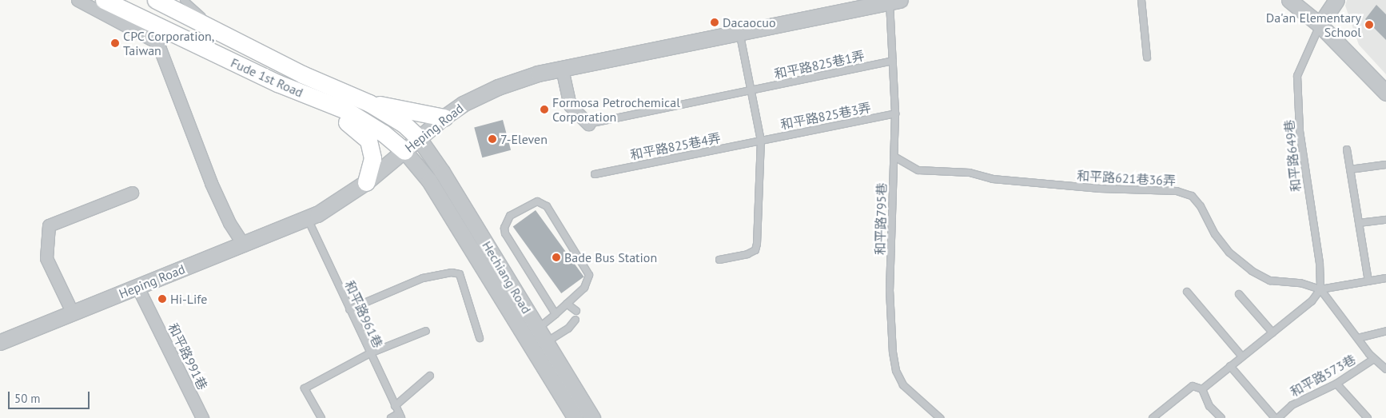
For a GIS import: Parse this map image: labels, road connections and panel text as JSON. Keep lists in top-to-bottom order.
{
  "streets": {
    "main road": ["Fude 1st Road"],
    "street": ["Heping Road", "Hechiang Road", "和平路991巷"],
    "lane": [
      "和平路825巷1弄",
      "和平路825巷3弄",
      "和平路825巷4弄",
      "和平路649巷",
      "和平路621巷36弄",
      "和平路795巷",
      "和平路961巷",
      "和平路573巷"
    ]
  },
  "crossings": [
    ["和平路825巷1弄", "和平路795巷"],
    ["Fude 1st Road", "Heping Road"],
    ["Fude 1st Road", "Hechiang Road"],
    ["和平路825巷3弄", "和平路825巷4弄"],
    ["和平路825巷3弄", "和平路795巷"],
    ["Heping Road", "和平路795巷"],
    ["Heping Road", "Hechiang Road"],
    ["Heping Road", "和平路961巷"],
    ["Heping Road", "和平路991巷"],
    ["和平路649巷", "和平路621巷36弄"],
    ["和平路649巷", "和平路573巷"],
    ["和平路621巷36弄", "和平路795巷"],
    ["和平路621巷36弄", "和平路573巷"]
  ],
  "places": [
    "Dacaocuo",
    "Da'an Elementary School",
    "CPC Corporation, Taiwan",
    "Formosa Petrochemical Corporation",
    "7-Eleven",
    "Bade Bus Station",
    "Hi-Life"
  ],
  "scale_bar": "50 m"
}
